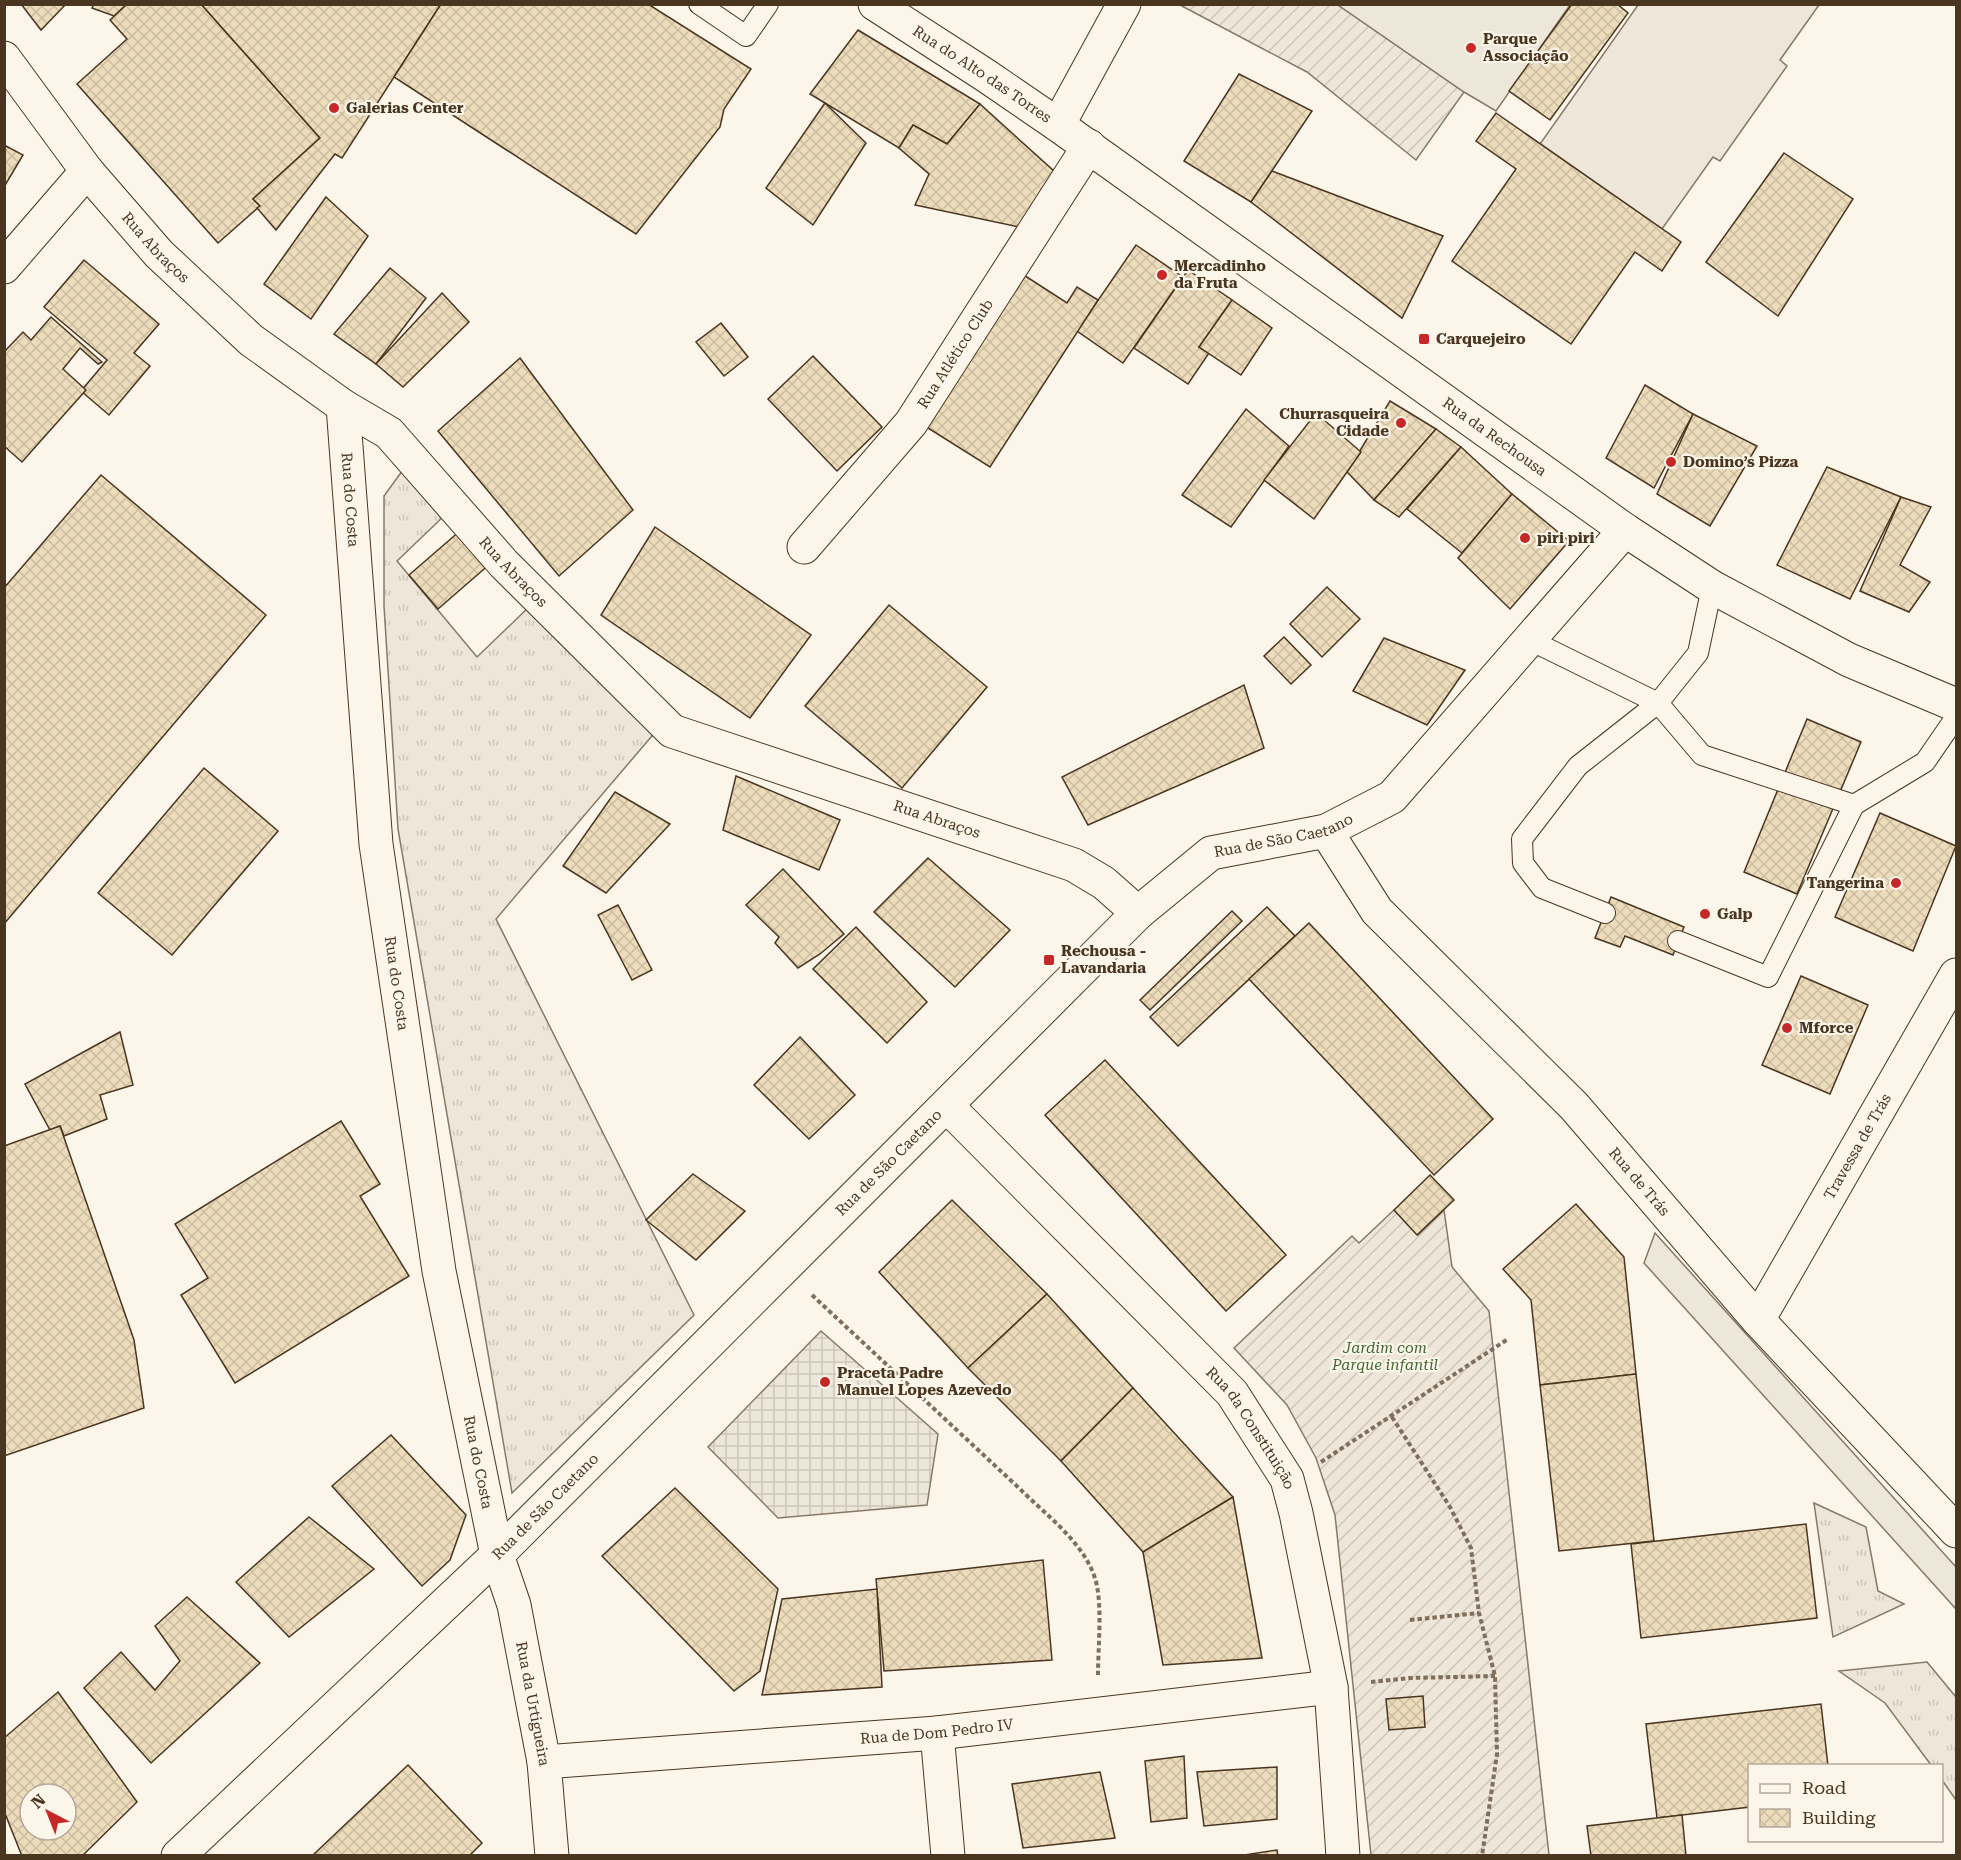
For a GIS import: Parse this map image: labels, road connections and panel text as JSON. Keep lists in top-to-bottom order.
{
  "streets": {
    "street": [
      "Rua do Alto das Torres",
      "Rua Abraços",
      "Rua Atlético Club",
      "Rua da Rechousa",
      "Rua do Costa",
      "Rua de São Caetano",
      "Travessa de Trás",
      "Rua de Trás",
      "Rua da Constituição",
      "Rua da Urtigueira",
      "Rua de Dom Pedro IV"
    ]
  },
  "crossings": [
    ["Rua do Alto das Torres", "Rua da Rechousa"],
    ["Rua Abraços", "Rua do Costa"],
    ["Rua Abraços", "Rua de São Caetano"],
    ["Rua Atlético Club", "Rua da Rechousa"],
    ["Rua da Rechousa", "Rua de São Caetano"],
    ["Rua do Costa", "Rua de São Caetano"],
    ["Rua do Costa", "Rua da Urtigueira"],
    ["Rua de São Caetano", "Rua de Trás"],
    ["Rua de São Caetano", "Rua da Constituição"],
    ["Rua de São Caetano", "Rua da Urtigueira"],
    ["Travessa de Trás", "Rua de Trás"],
    ["Rua da Constituição", "Rua de Dom Pedro IV"],
    ["Rua da Urtigueira", "Rua de Dom Pedro IV"]
  ],
  "parks": ["Jardim com Parque infantil"],
  "places": {
    "other": [
      "Parque Associação",
      "Galerias Center",
      "Mercadinho da Fruta",
      "Churrasqueira Cidade",
      "Domino’s Pizza",
      "piri piri",
      "Tangerina",
      "Galp",
      "Mforce",
      "Praceta Padre Manuel Lopes Azevedo"
    ],
    "transit": ["Carquejeiro", "Rechousa - Lavandaria"]
  },
  "legend": ["Road", "Building"],
  "north": "top left"
}
